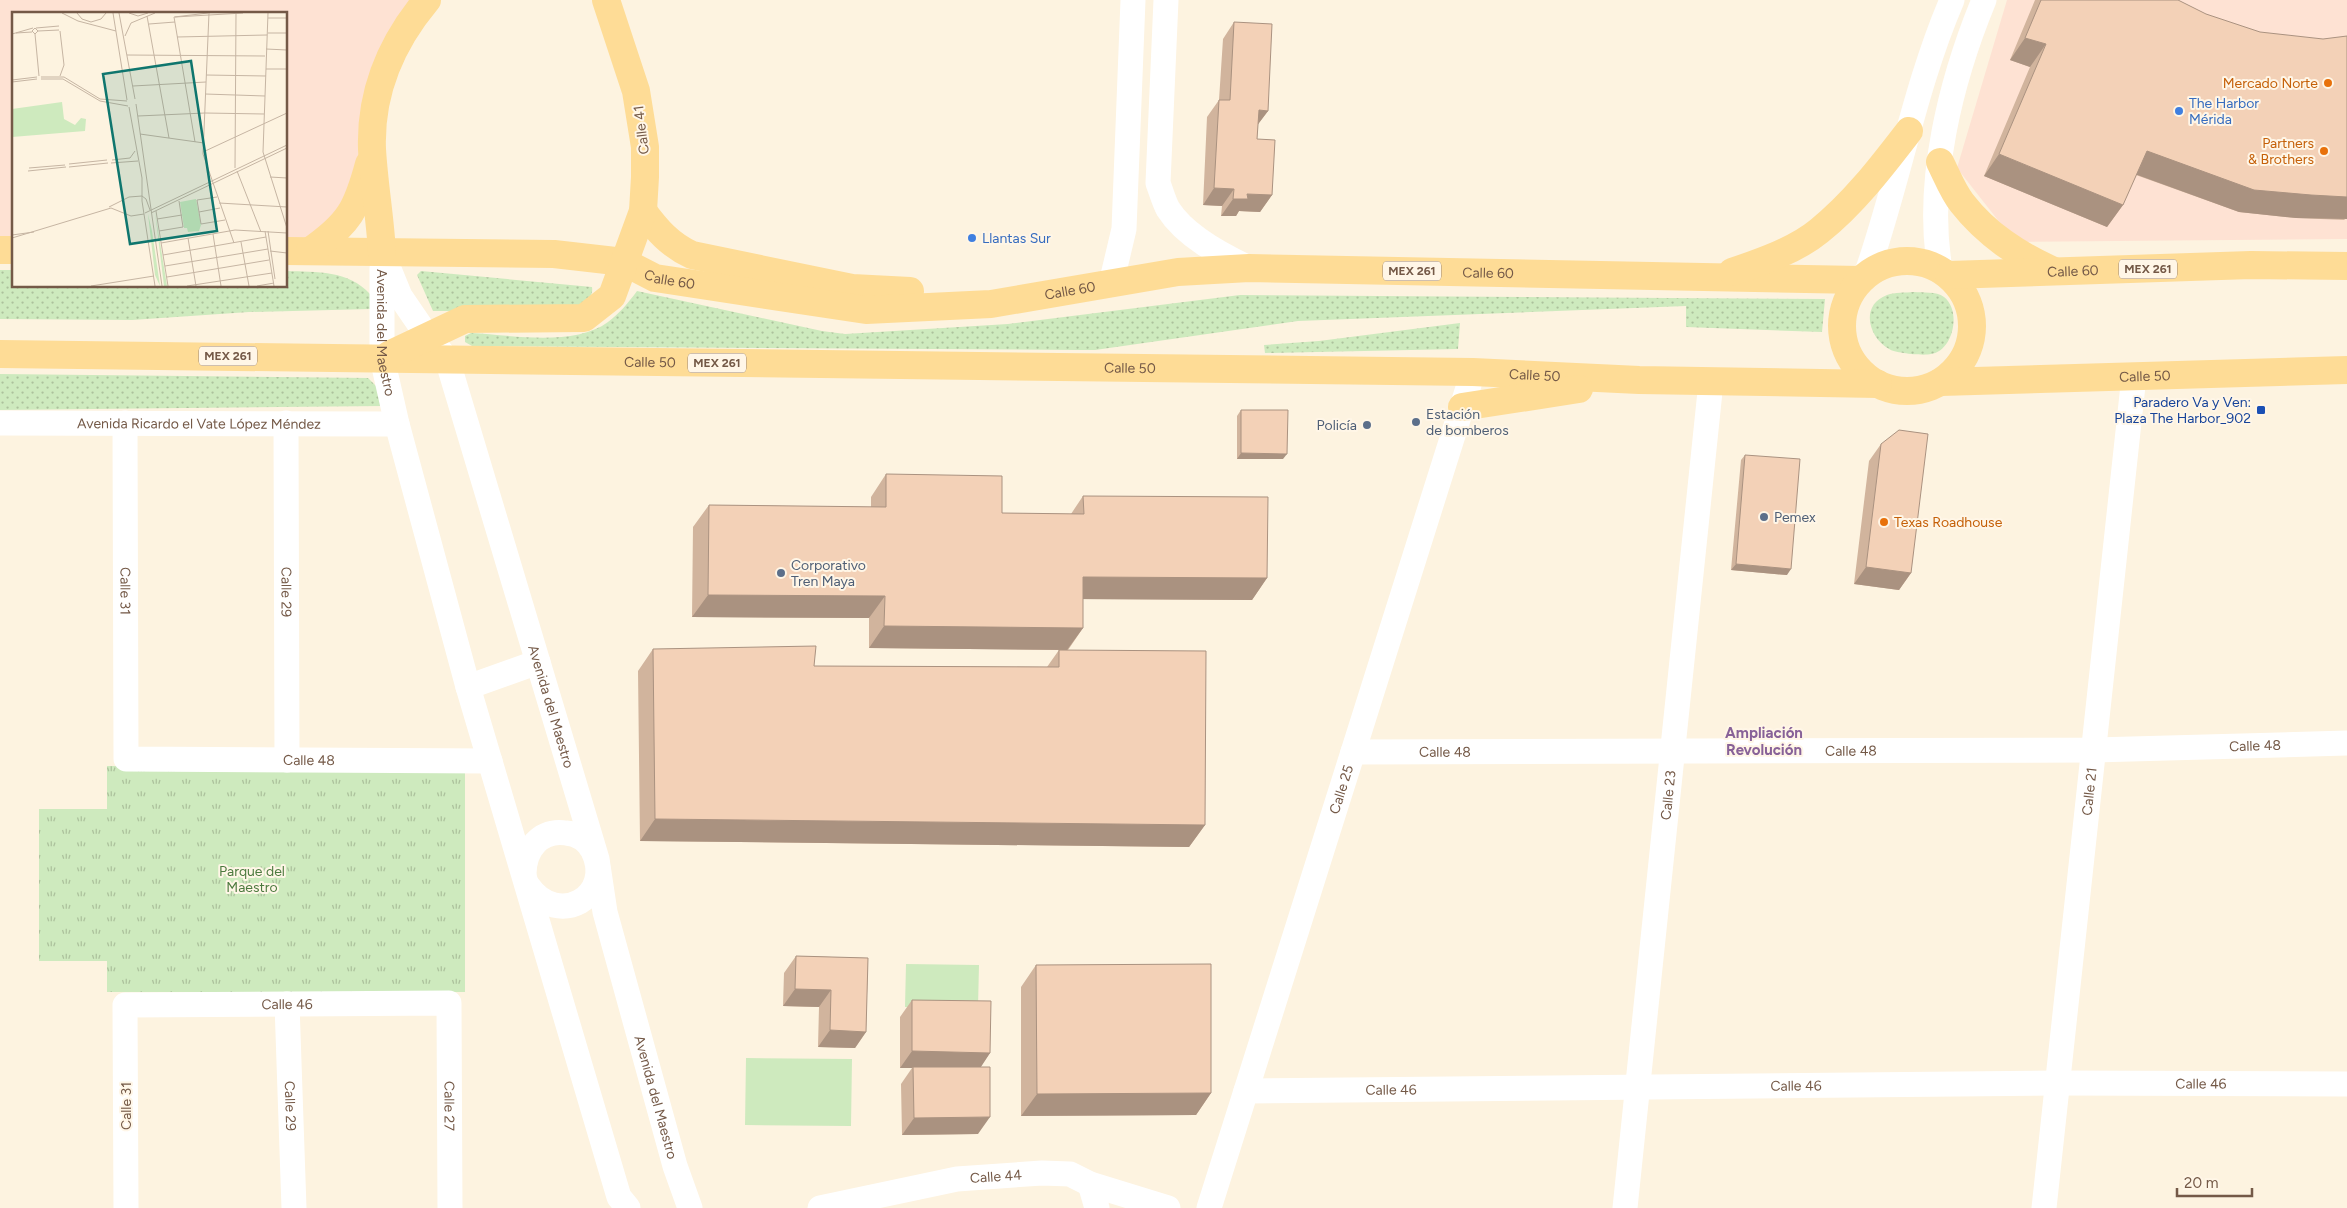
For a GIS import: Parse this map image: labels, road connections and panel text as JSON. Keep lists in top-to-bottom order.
{
  "streets": {
    "main road": [
      "Calle 41",
      "MEX 261",
      "Calle 60",
      "Calle 50"
    ],
    "street": [
      "Avenida del Maestro",
      "Avenida Ricardo el Vate López Méndez",
      "Calle 31",
      "Calle 29",
      "Calle 48",
      "Calle 25",
      "Calle 21",
      "Calle 23",
      "Calle 46",
      "Calle 27",
      "Calle 44"
    ]
  },
  "crossings": [
    ["Calle 41", "MEX 261"],
    ["Calle 41", "Calle 60"],
    ["Calle 41", "Avenida del Maestro"],
    ["Calle 41", "Calle 50"],
    ["MEX 261", "Avenida del Maestro"],
    ["MEX 261", "Calle 50"],
    ["Calle 60", "Avenida del Maestro"],
    ["Calle 60", "Calle 50"],
    ["Avenida del Maestro", "Calle 50"],
    ["Avenida del Maestro", "Avenida Ricardo el Vate López Méndez"],
    ["Avenida del Maestro", "Calle 48"],
    ["Calle 50", "Calle 25"],
    ["Calle 50", "Calle 21"],
    ["Calle 50", "Calle 23"],
    ["Avenida Ricardo el Vate López Méndez", "Calle 31"],
    ["Avenida Ricardo el Vate López Méndez", "Calle 29"],
    ["Calle 31", "Calle 48"],
    ["Calle 31", "Calle 46"],
    ["Calle 29", "Calle 48"],
    ["Calle 29", "Calle 46"],
    ["Calle 48", "Calle 25"],
    ["Calle 48", "Calle 21"],
    ["Calle 48", "Calle 23"],
    ["Calle 25", "Calle 46"],
    ["Calle 21", "Calle 46"],
    ["Calle 23", "Calle 46"],
    ["Calle 46", "Calle 27"]
  ],
  "districts": ["Ampliación Revolución"],
  "parks": ["Parque del Maestro"],
  "places": {
    "other": [
      "Mercado Norte",
      "The Harbor Mérida",
      "Partners & Brothers",
      "Llantas Sur",
      "Estación de bomberos",
      "Policía",
      "Pemex",
      "Texas Roadhouse",
      "Corporativo Tren Maya"
    ],
    "transit": ["Paradero Va y Ven: Plaza The Harbor_902"]
  },
  "scale_bar": "20 m"
}
